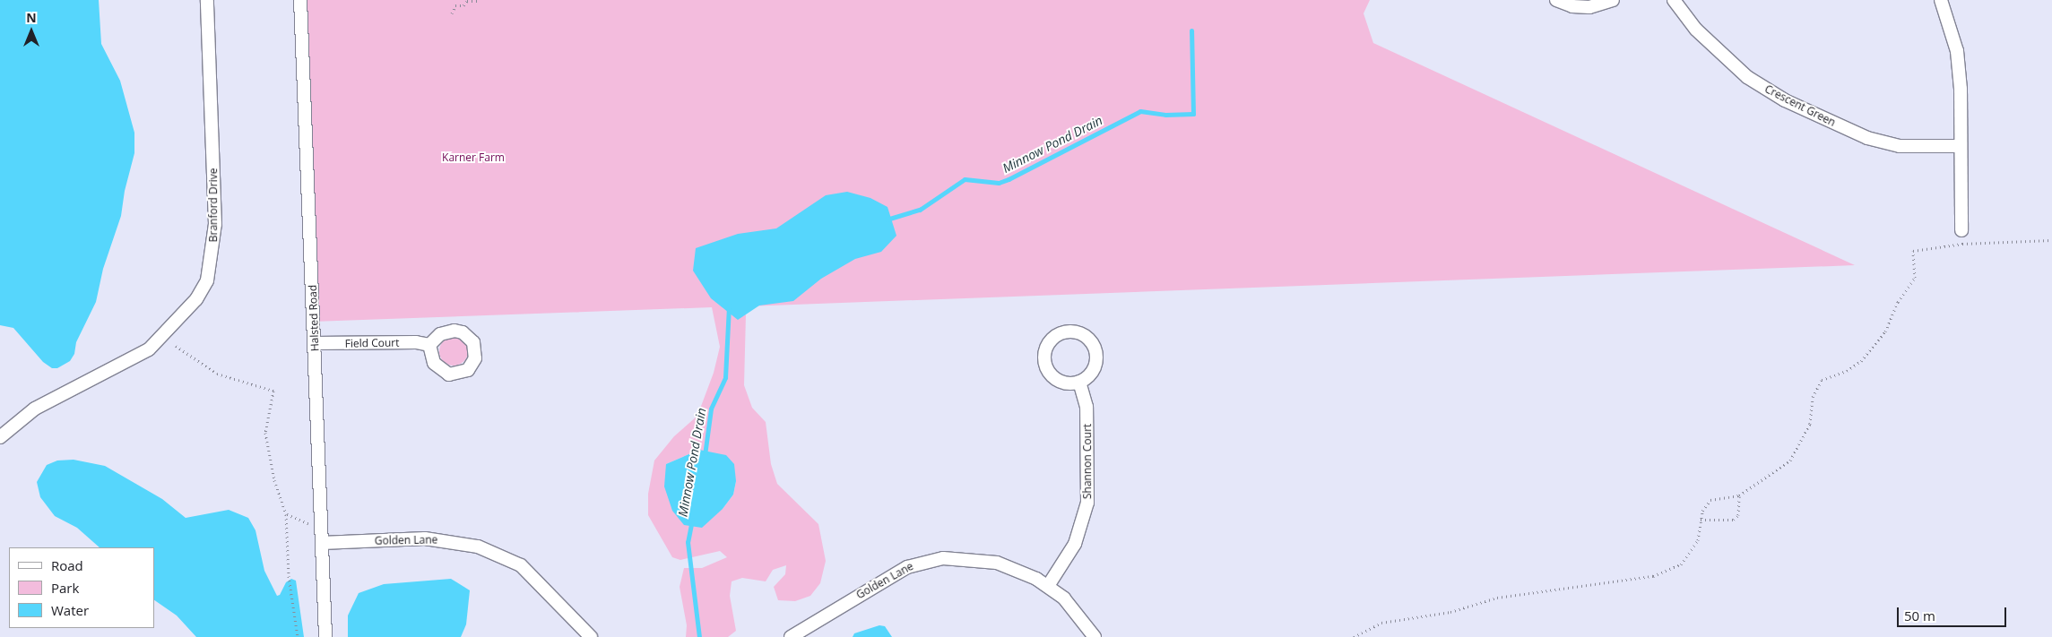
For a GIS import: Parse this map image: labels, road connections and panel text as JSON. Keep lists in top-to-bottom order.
{
  "streets": {
    "street": [
      "Crescent Green",
      "Branford Drive",
      "Halsted Road",
      "Field Court",
      "Shannon Court",
      "Golden Lane"
    ]
  },
  "crossings": [
    ["Halsted Road", "Field Court"],
    ["Halsted Road", "Golden Lane"],
    ["Shannon Court", "Golden Lane"]
  ],
  "water": ["Minnow Pond Drain"],
  "parks": ["Karner Farm"],
  "legend": ["Road", "Park", "Water"],
  "scale_bar": "50 m",
  "north": "top"
}
